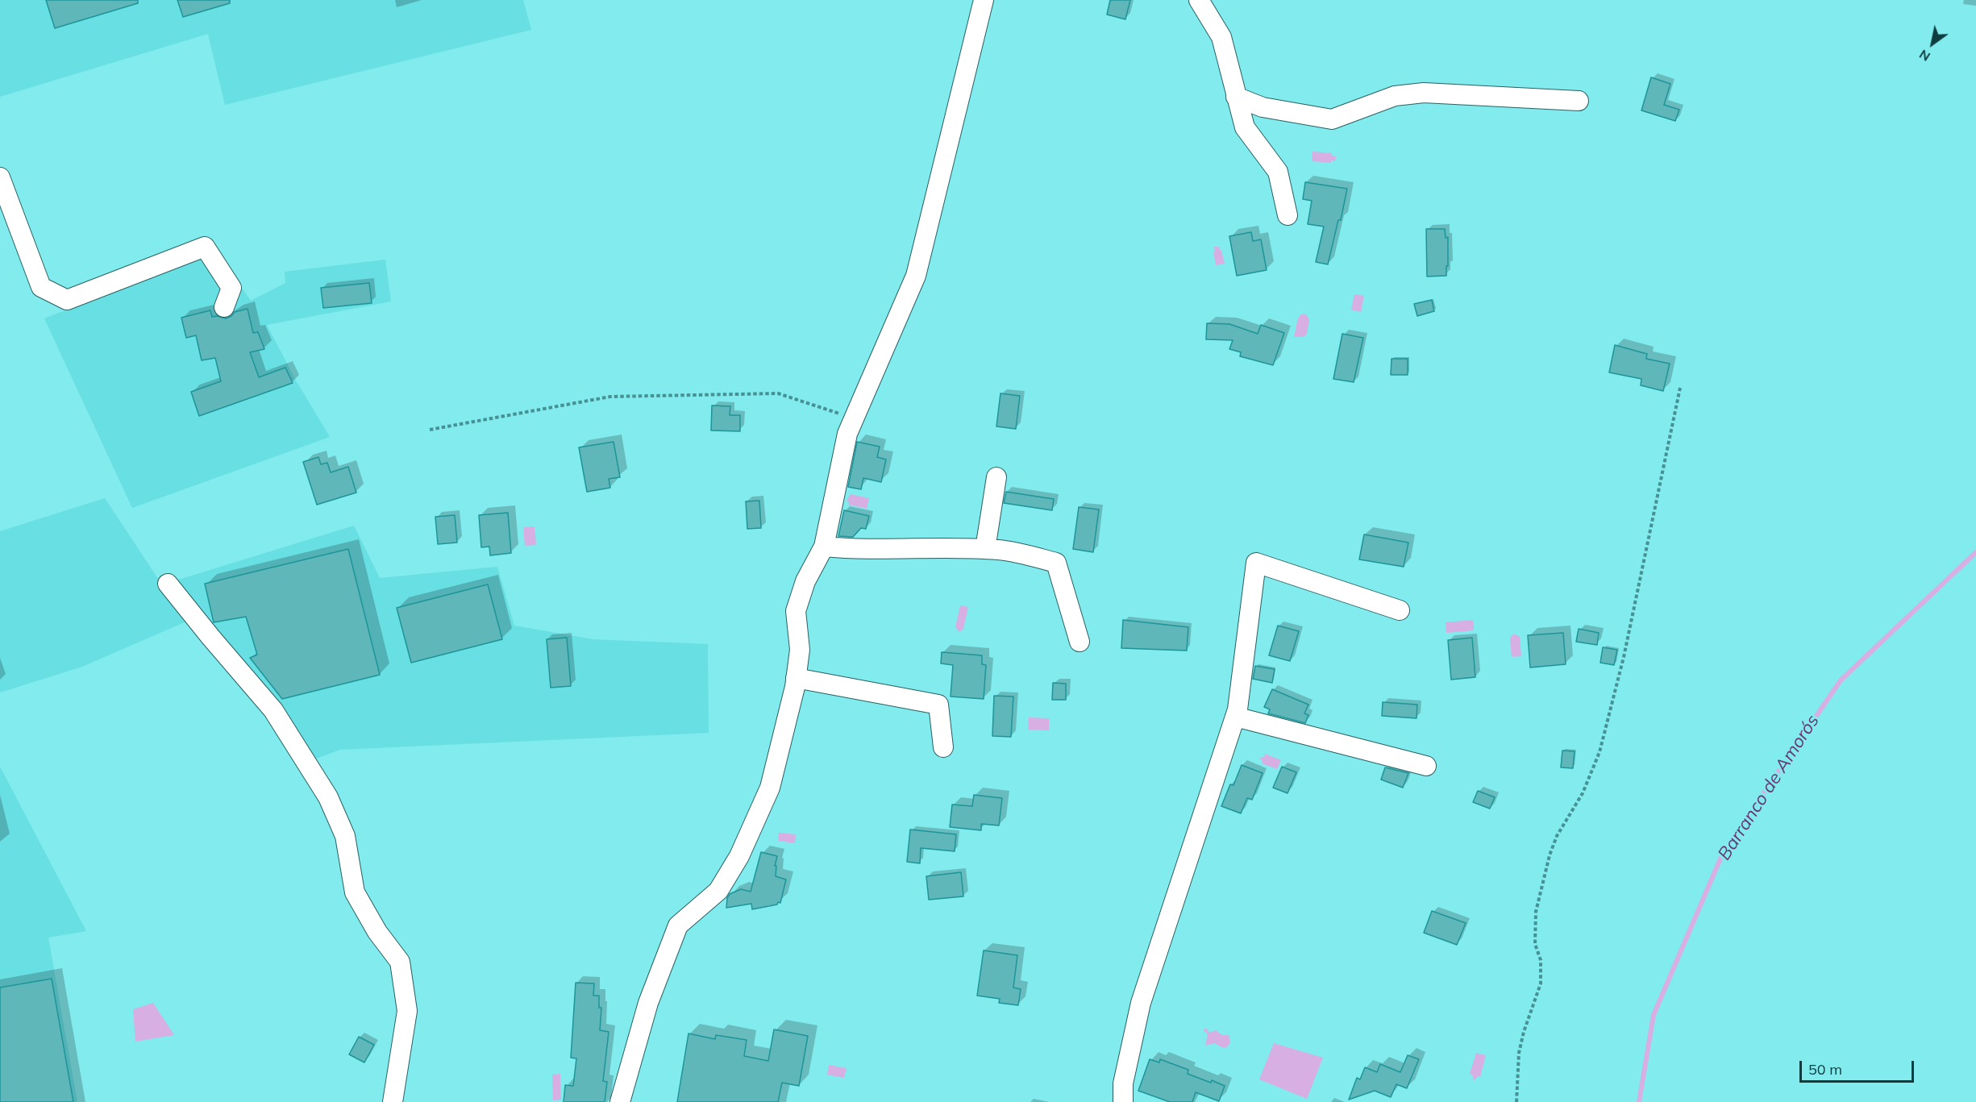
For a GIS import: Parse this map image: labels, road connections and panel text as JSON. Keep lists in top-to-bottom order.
{
  "water": ["Barranco de Amorós"],
  "scale_bar": "50 m",
  "north": "bottom left"
}
